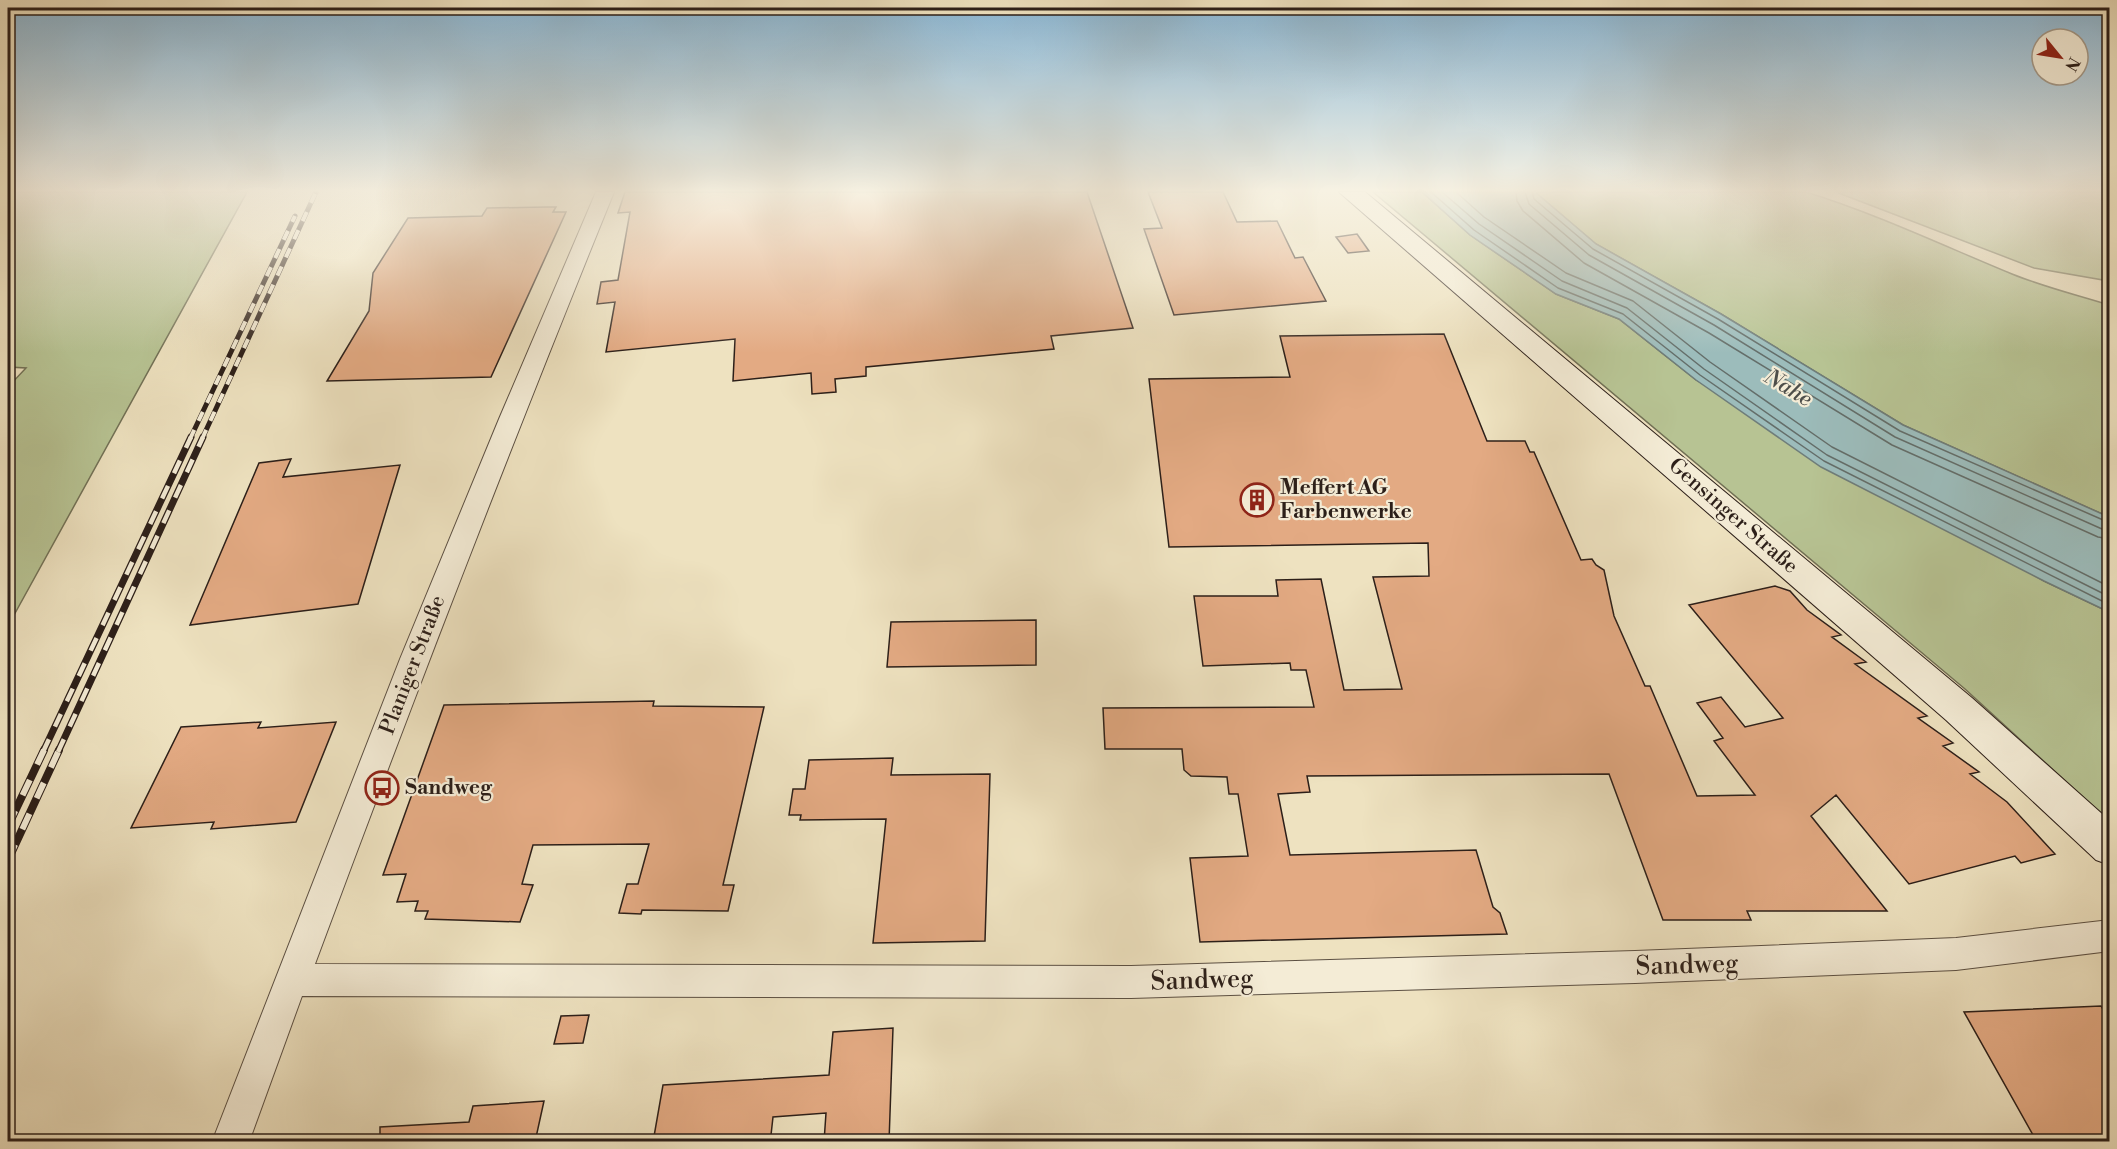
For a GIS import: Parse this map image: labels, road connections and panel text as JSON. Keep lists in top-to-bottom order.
{
  "streets": {
    "street": ["Gensinger Straße", "Planiger Straße", "Sandweg"]
  },
  "crossings": [
    ["Planiger Straße", "Sandweg"]
  ],
  "water": ["Nahe"],
  "places": {
    "building": ["Meffert AG Farbenwerke"],
    "bus stop": ["Sandweg"]
  },
  "north": "bottom right"
}
